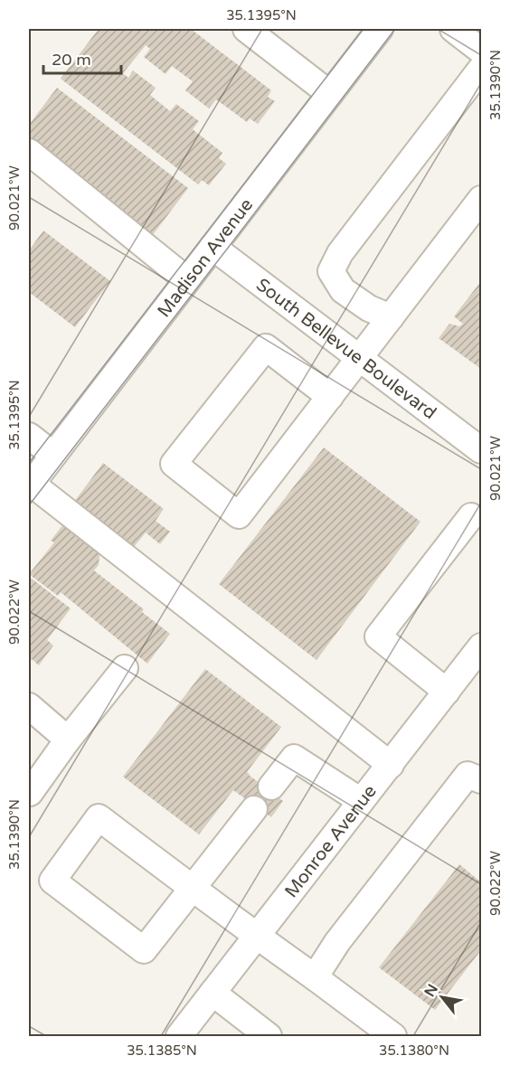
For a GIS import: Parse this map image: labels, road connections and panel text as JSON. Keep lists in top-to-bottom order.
{
  "streets": {
    "street": ["Madison Avenue", "South Bellevue Boulevard", "Monroe Avenue"]
  },
  "crossings": [
    ["Madison Avenue", "South Bellevue Boulevard"]
  ],
  "scale_bar": "20 m",
  "north": "top left",
  "coordinates": [
    "35.1395°N",
    "35.1390°N",
    "90.021°W",
    "90.022°W",
    "35.1385°N",
    "35.1380°N"
  ]
}
